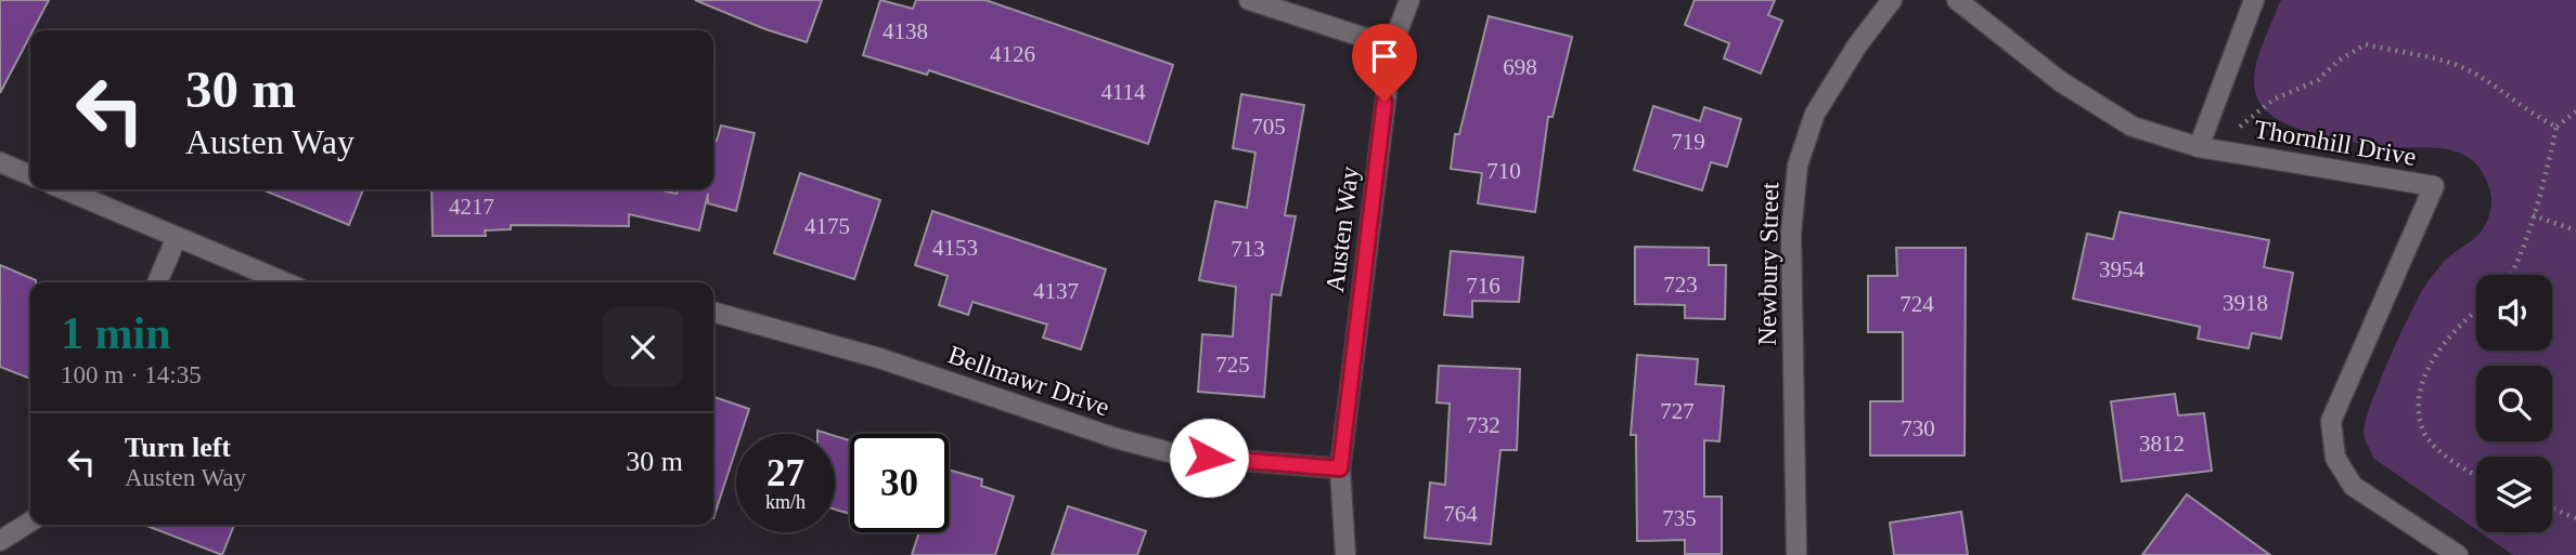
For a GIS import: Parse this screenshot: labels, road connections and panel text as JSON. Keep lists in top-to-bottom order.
{
  "streets": {
    "street": [
      "Thornhill Drive",
      "Austen Way",
      "Newbury Street",
      "Bellmawr Drive"
    ]
  },
  "crossings": [
    ["Austen Way", "Bellmawr Drive"]
  ],
  "house_numbers": [
    "4138",
    "4126",
    "698",
    "4114",
    "705",
    "719",
    "710",
    "4217",
    "4175",
    "4153",
    "713",
    "3954",
    "723",
    "716",
    "4137",
    "3918",
    "724",
    "725",
    "727",
    "732",
    "730",
    "3812",
    "764",
    "735"
  ],
  "page": {
    "turn": ["30 m", "Austen Way"],
    "heading": ["1 min", "100 m · 14:35"],
    "list": [
      {
        "name": "Turn left",
        "note": "Austen Way",
        "value": "30 m"
      }
    ],
    "speed": "27 km/h",
    "limit": "30"
  }
}
